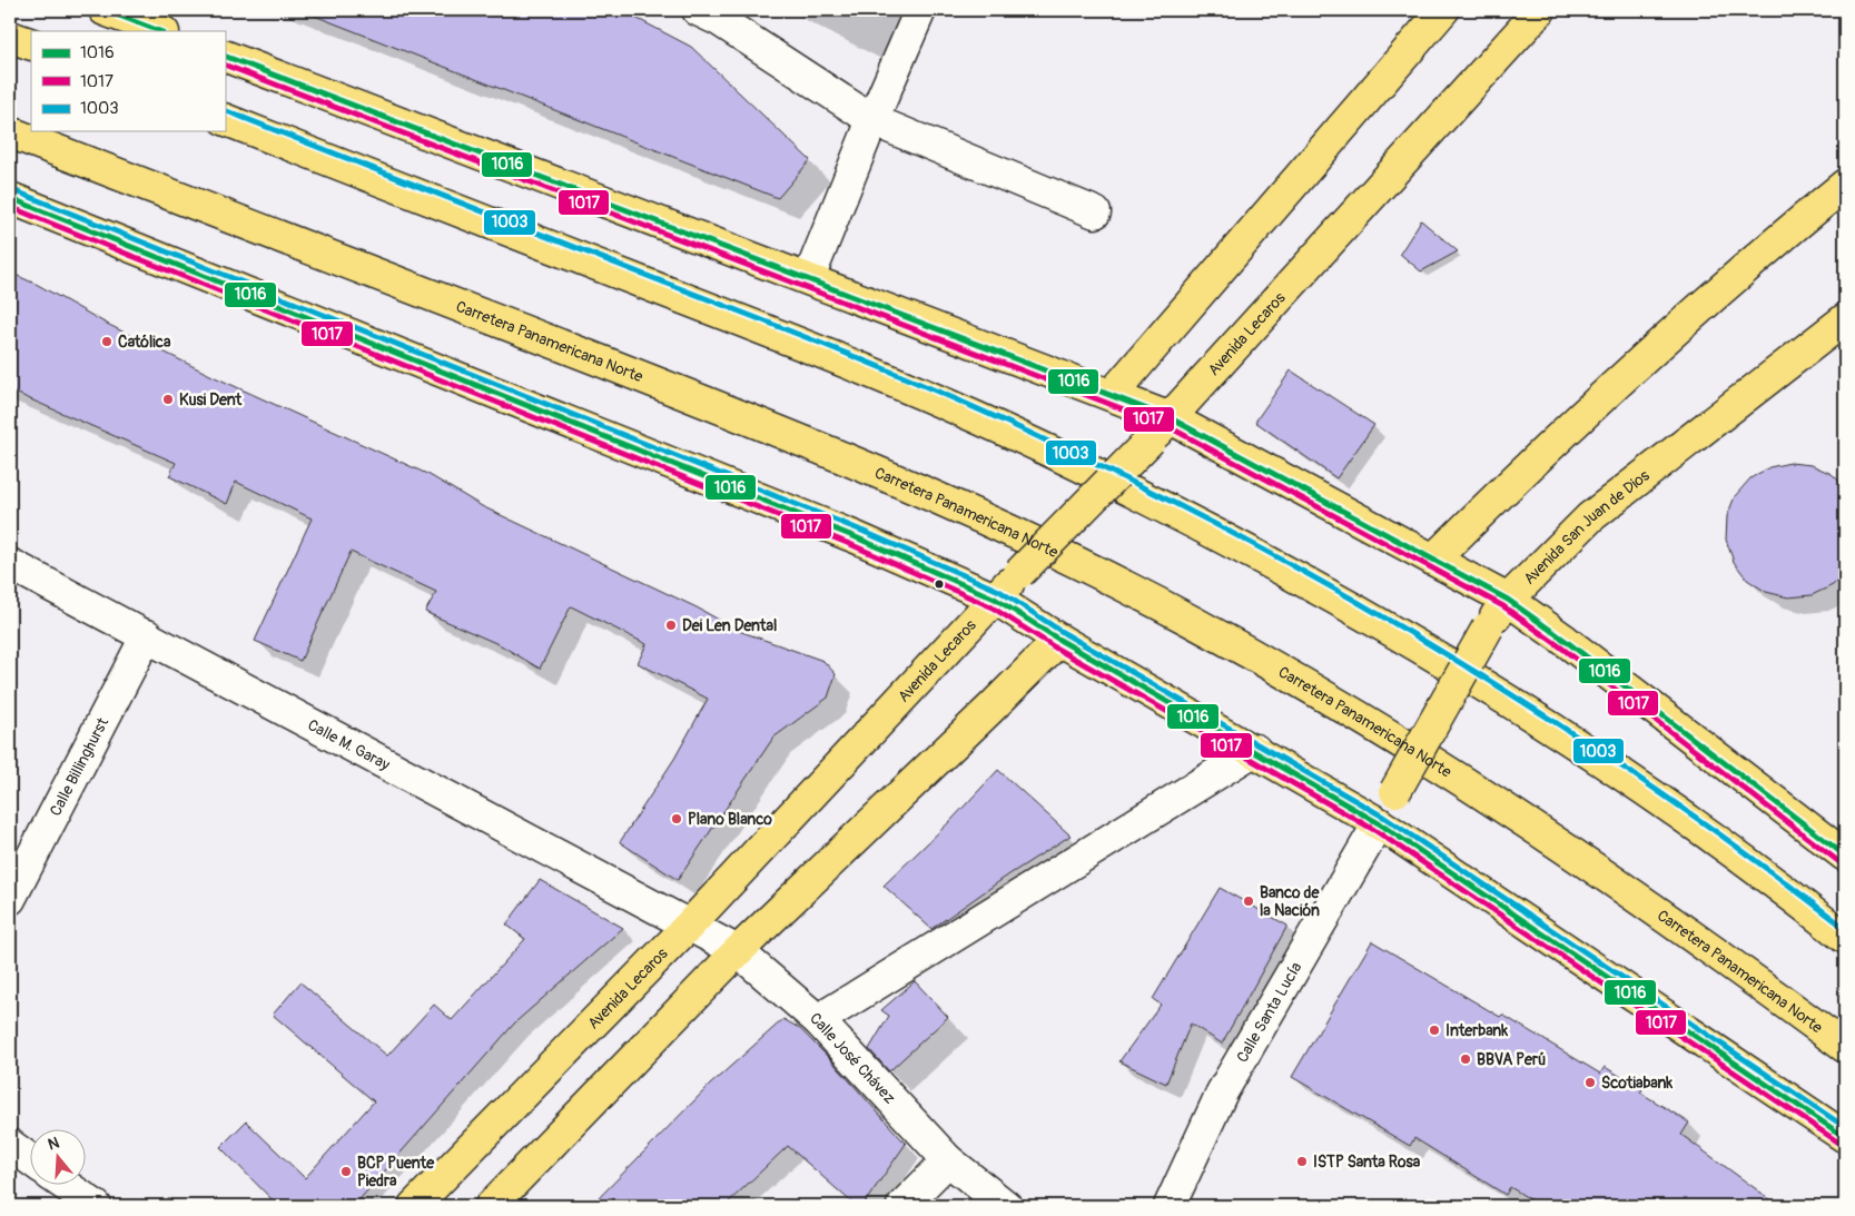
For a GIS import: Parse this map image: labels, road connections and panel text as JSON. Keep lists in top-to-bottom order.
{
  "streets": {
    "main road": ["Avenida Lecaros", "Carretera Panamericana Norte", "Avenida San Juan de Dios"],
    "street": [
      "Calle M. Garay",
      "Calle Billinghurst",
      "Calle Santa Lucía",
      "Calle José Chávez"
    ]
  },
  "crossings": [
    ["Avenida Lecaros", "Calle M. Garay"],
    ["Avenida Lecaros", "Calle José Chávez"],
    ["Avenida San Juan de Dios", "Calle Santa Lucía"],
    ["Calle M. Garay", "Calle Billinghurst"],
    ["Calle M. Garay", "Calle José Chávez"]
  ],
  "places": [
    "Católica",
    "Kusi Dent",
    "Dei Len Dental",
    "Plano Blanco",
    "Banco de la Nación",
    "Interbank",
    "BBVA Perú",
    "Scotiabank",
    "ISTP Santa Rosa",
    "BCP Puente Piedra"
  ],
  "lines": ["transit line 1016", "transit line 1017", "transit line 1003"],
  "legend": ["1016", "1017", "1003"],
  "north": "top"
}
